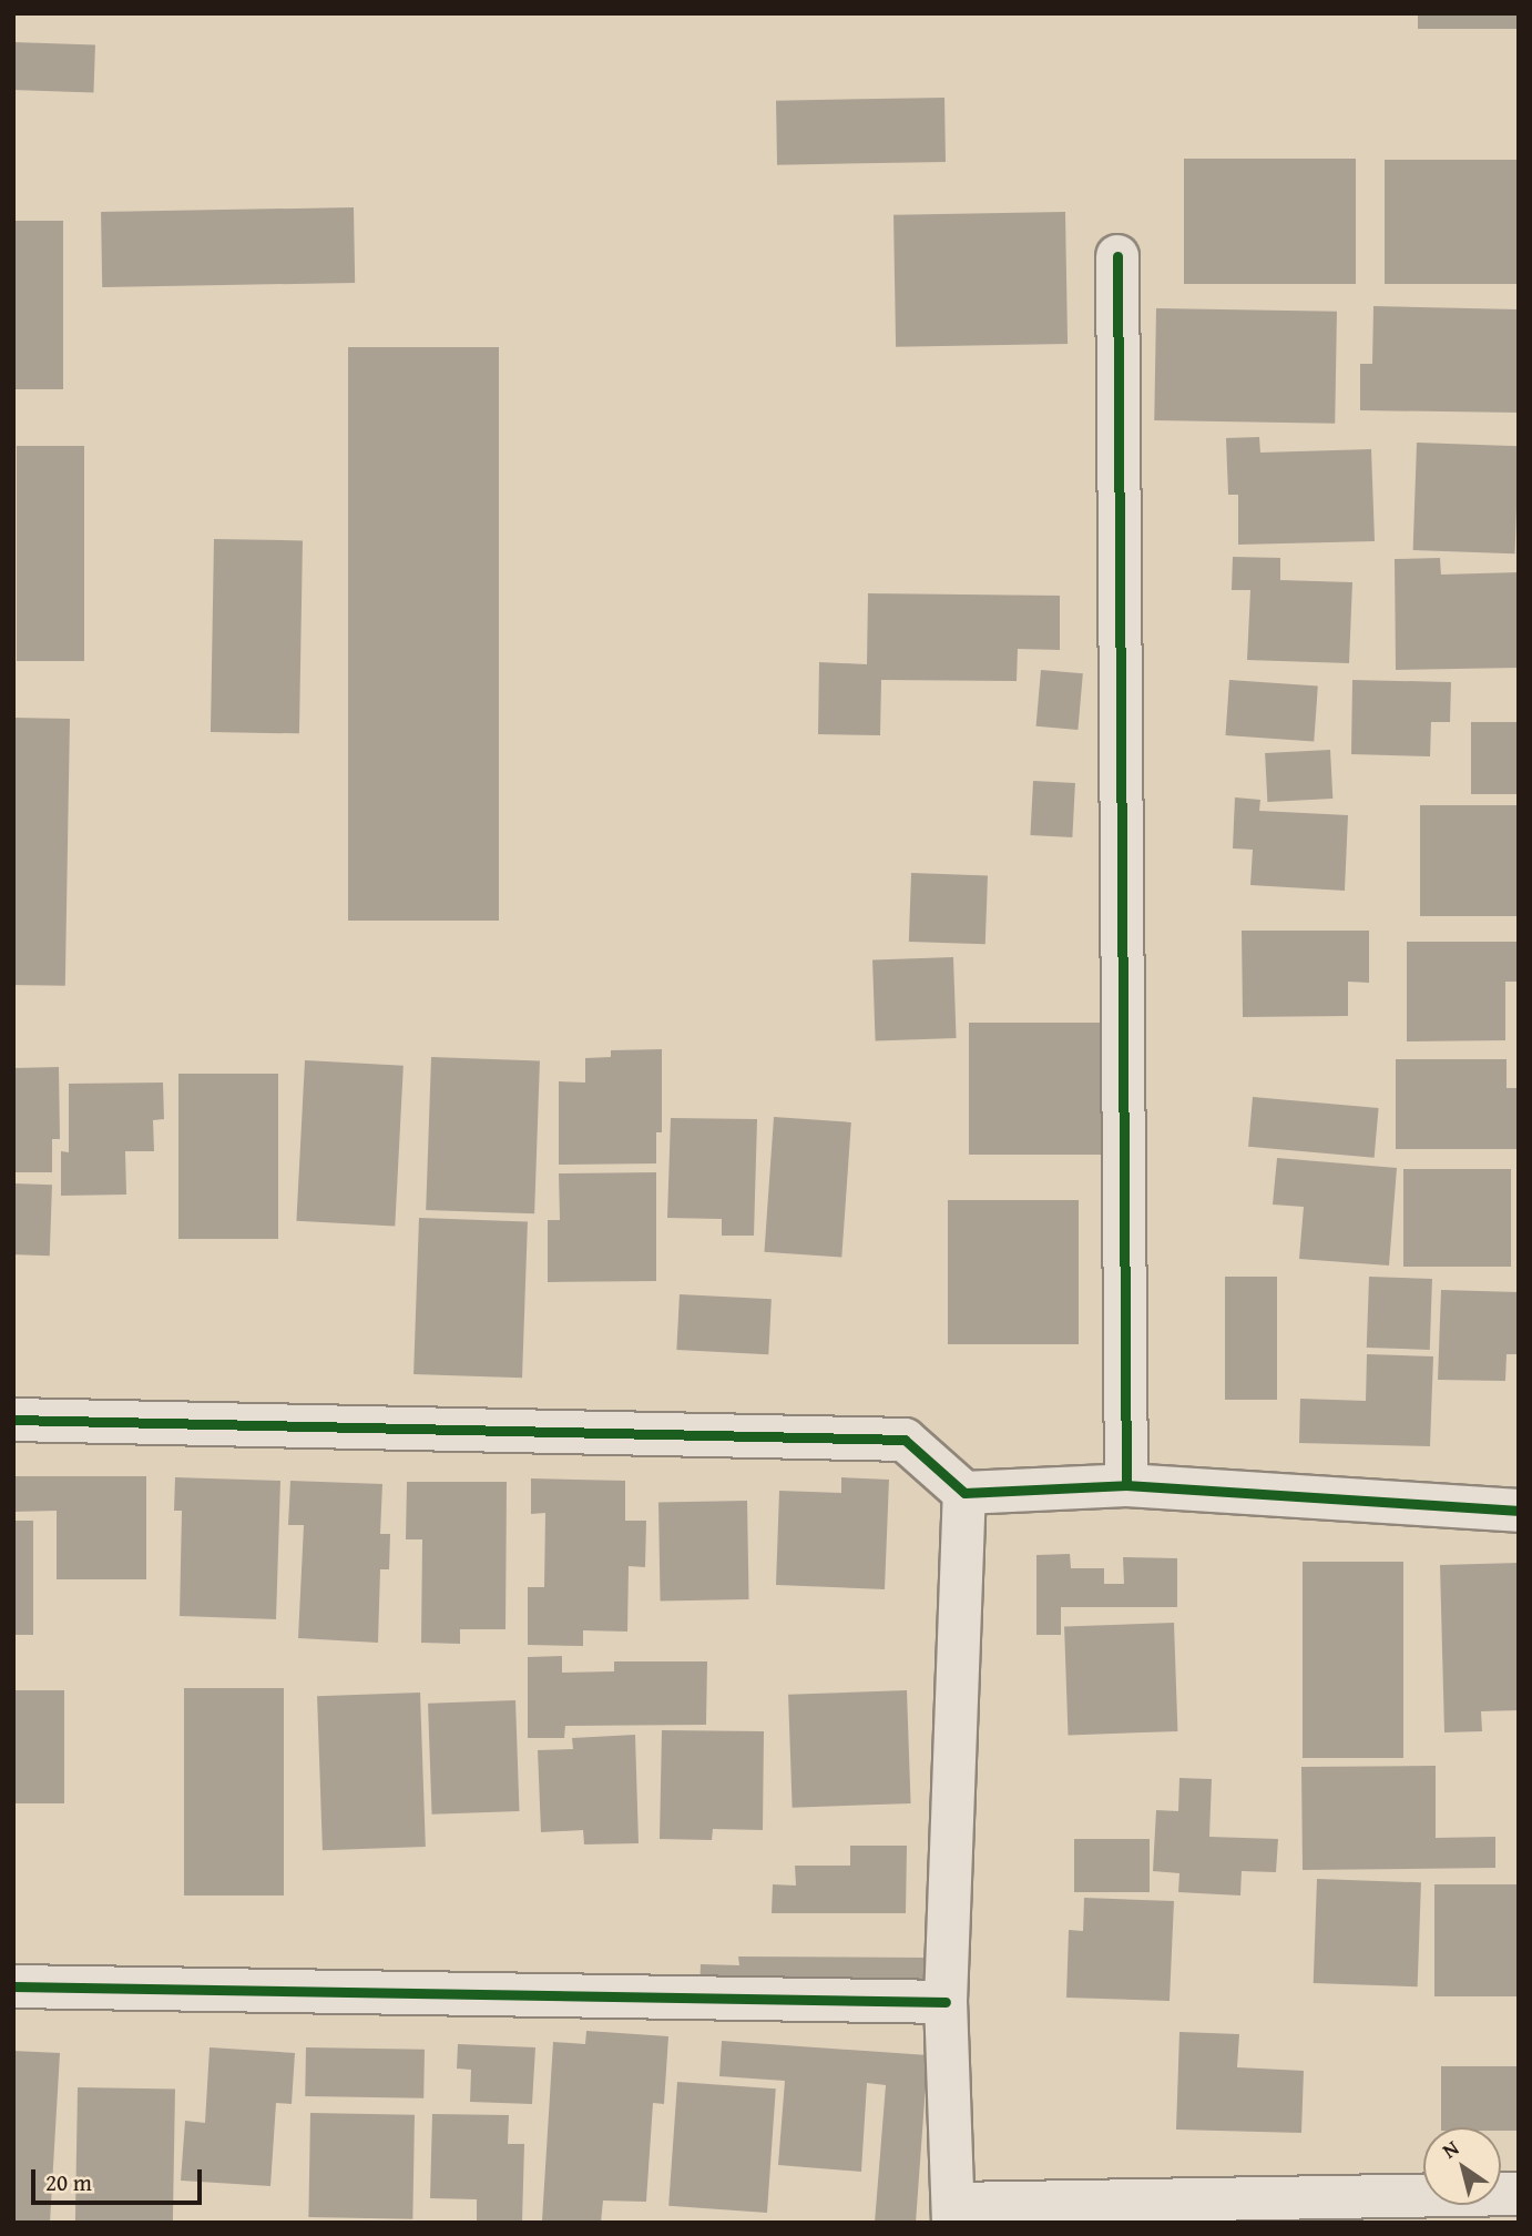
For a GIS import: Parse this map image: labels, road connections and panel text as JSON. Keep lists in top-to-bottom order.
{
  "scale_bar": "20 m",
  "north": "top left"
}
